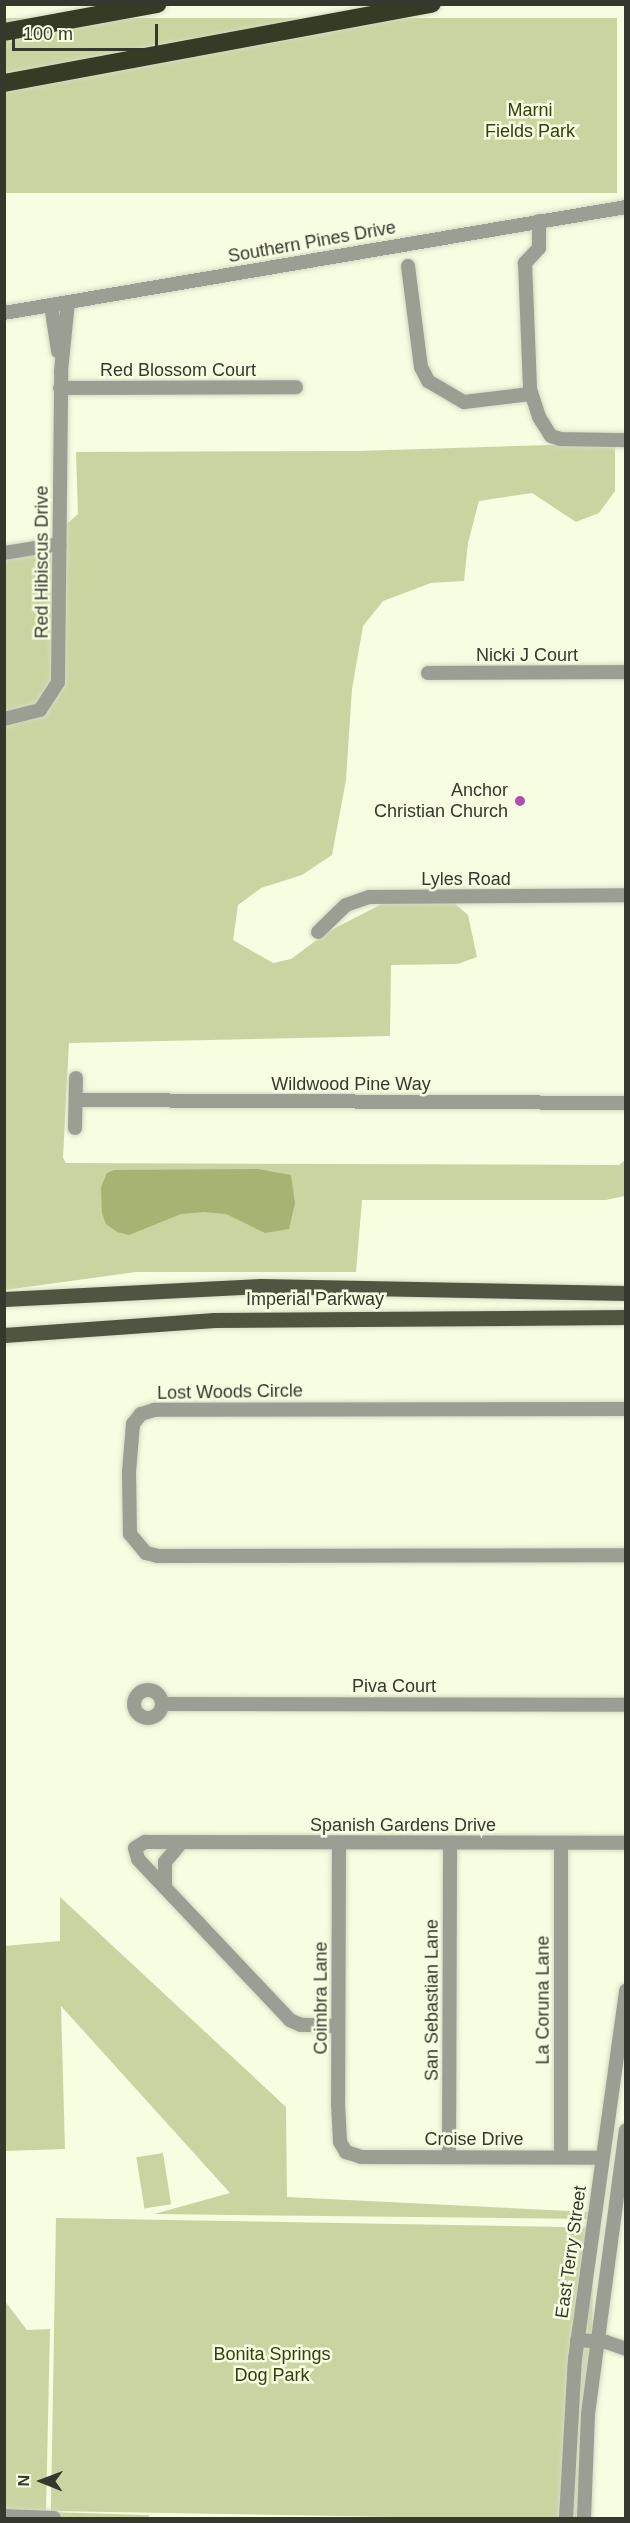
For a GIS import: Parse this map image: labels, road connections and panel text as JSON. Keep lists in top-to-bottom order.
{
  "streets": {
    "main road": ["Imperial Parkway"],
    "street": [
      "Southern Pines Drive",
      "Red Blossom Court",
      "Red Hibiscus Drive",
      "Nicki J Court",
      "Lyles Road",
      "Wildwood Pine Way",
      "Lost Woods Circle",
      "Piva Court",
      "Spanish Gardens Drive",
      "Coimbra Lane",
      "San Sebastian Lane",
      "La Coruna Lane",
      "Croise Drive",
      "East Terry Street"
    ]
  },
  "crossings": [
    ["Southern Pines Drive", "Red Hibiscus Drive"],
    ["Red Blossom Court", "Red Hibiscus Drive"],
    ["Spanish Gardens Drive", "Coimbra Lane"],
    ["Spanish Gardens Drive", "San Sebastian Lane"],
    ["Spanish Gardens Drive", "La Coruna Lane"],
    ["Coimbra Lane", "Croise Drive"],
    ["San Sebastian Lane", "Croise Drive"],
    ["La Coruna Lane", "Croise Drive"],
    ["Croise Drive", "East Terry Street"]
  ],
  "parks": ["Marni Fields Park", "Bonita Springs Dog Park"],
  "places": ["Anchor Christian Church"],
  "scale_bar": "100 m",
  "north": "left"
}
